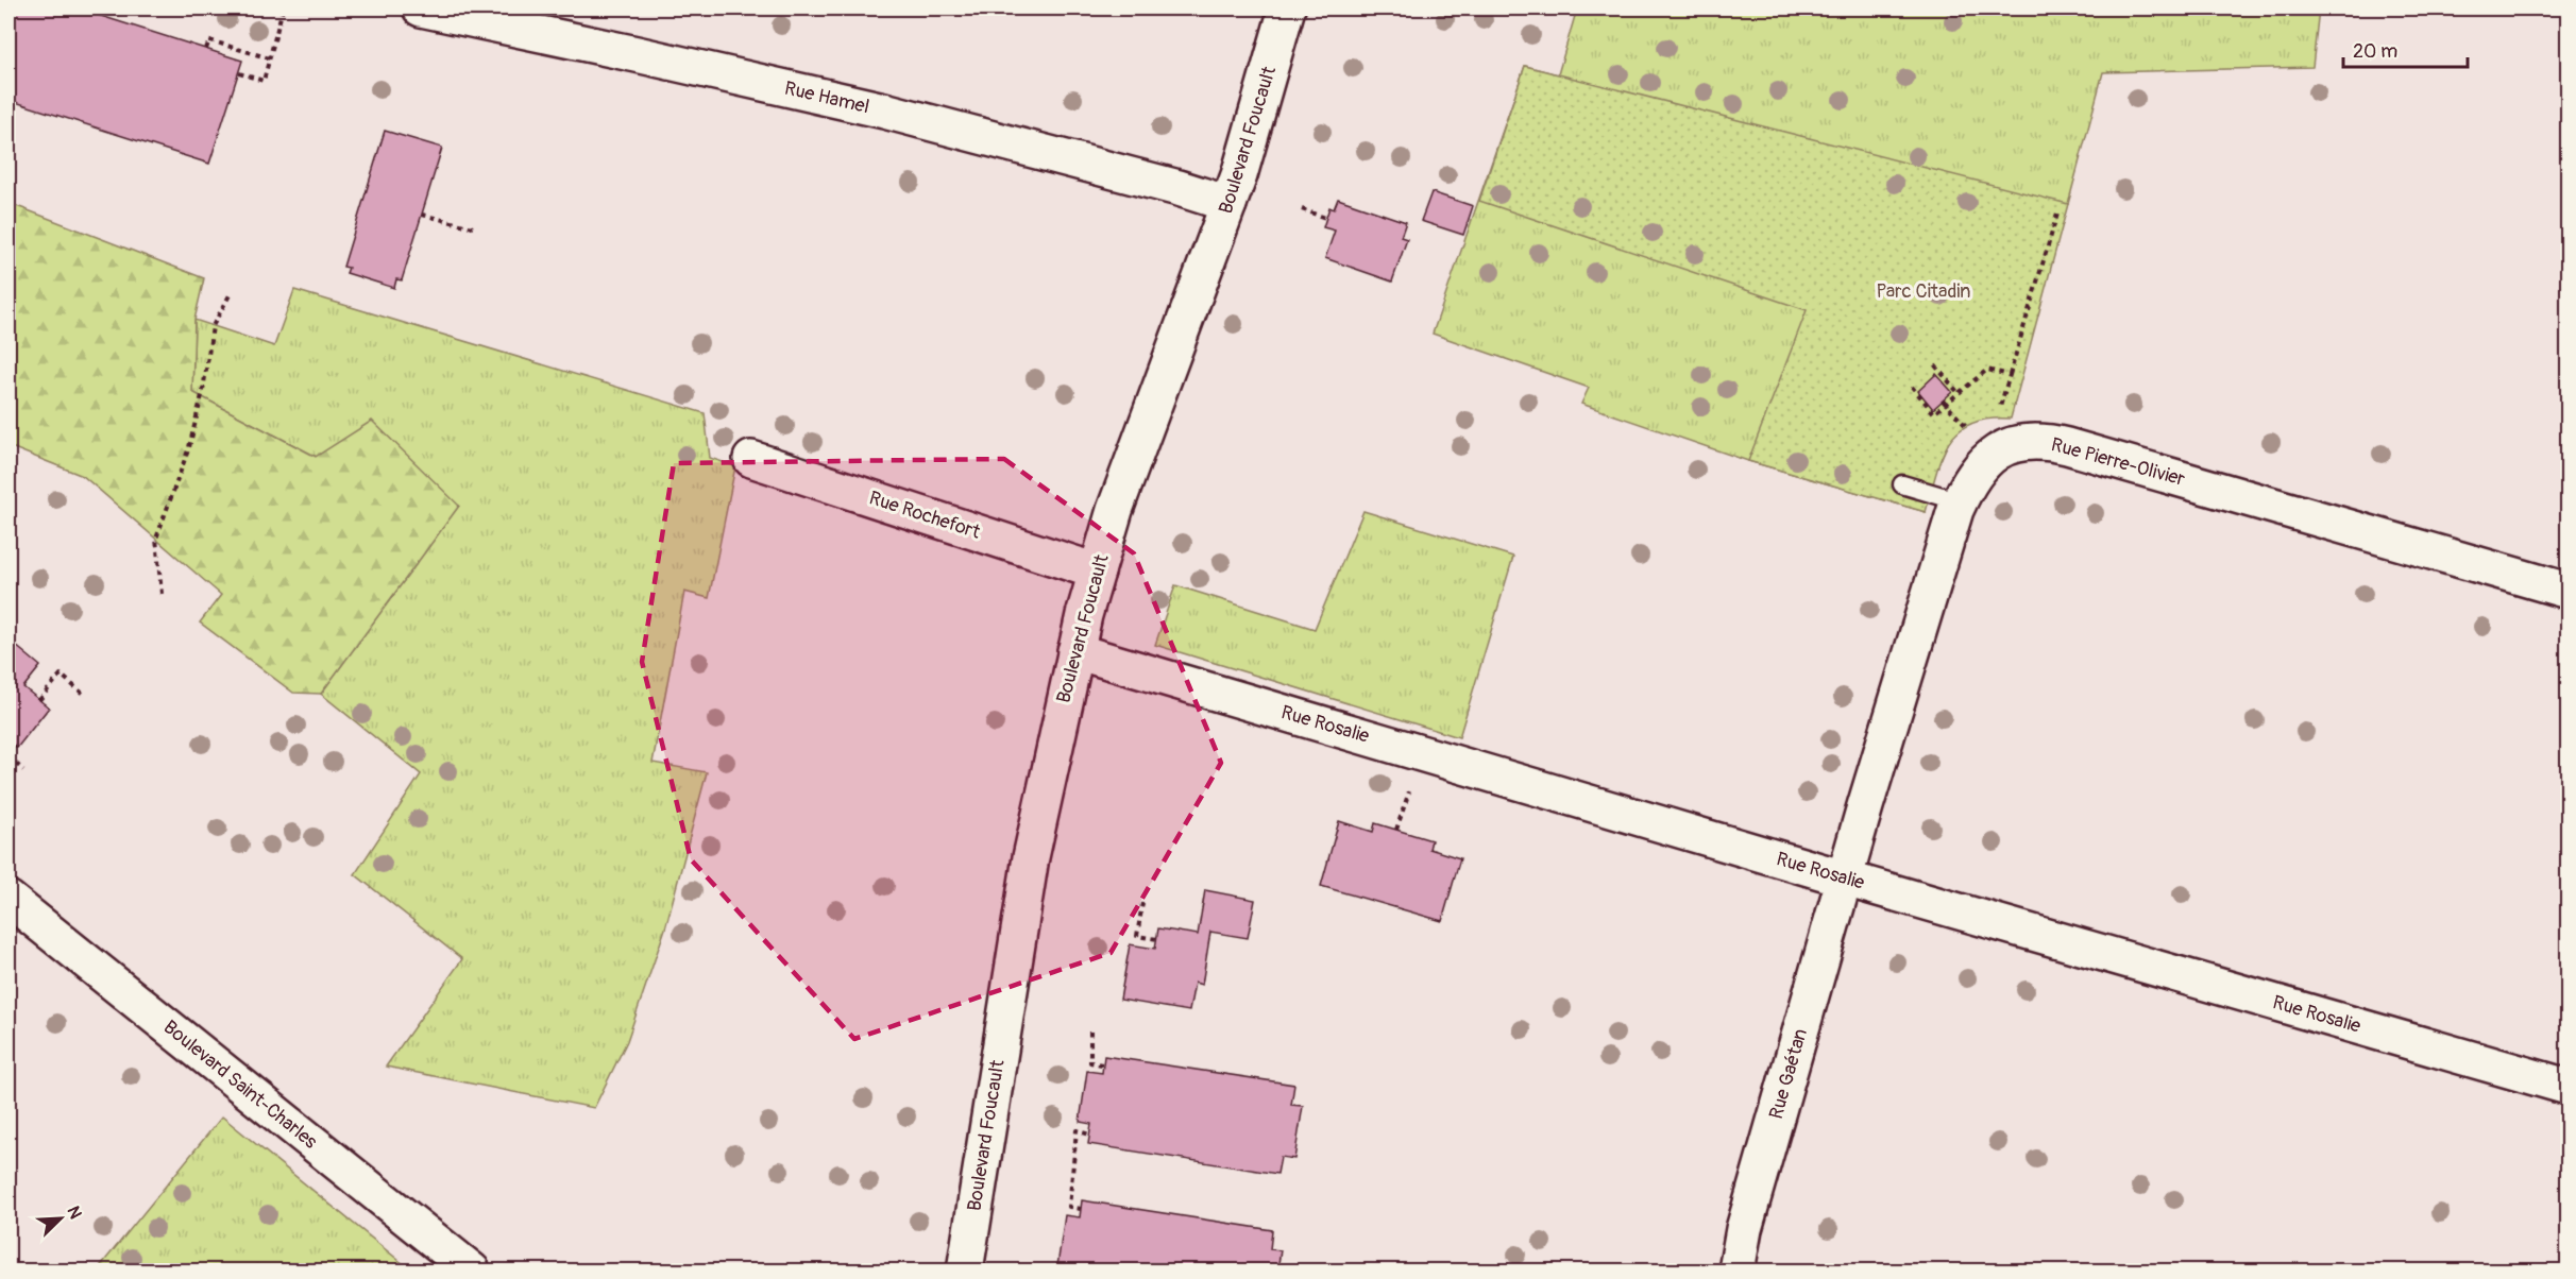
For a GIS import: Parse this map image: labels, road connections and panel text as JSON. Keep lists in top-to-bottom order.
{
  "streets": {
    "street": [
      "Rue Hamel",
      "Boulevard Foucault",
      "Rue Pierre-Olivier",
      "Rue Rochefort",
      "Rue Rosalie",
      "Rue Gaétan",
      "Boulevard Saint-Charles"
    ]
  },
  "crossings": [
    ["Rue Hamel", "Boulevard Foucault"],
    ["Boulevard Foucault", "Rue Rochefort"],
    ["Boulevard Foucault", "Rue Rosalie"],
    ["Rue Pierre-Olivier", "Rue Rosalie"],
    ["Rue Pierre-Olivier", "Rue Gaétan"],
    ["Rue Rosalie", "Rue Gaétan"]
  ],
  "parks": ["Parc Citadin"],
  "scale_bar": "20 m",
  "north": "top right"
}
